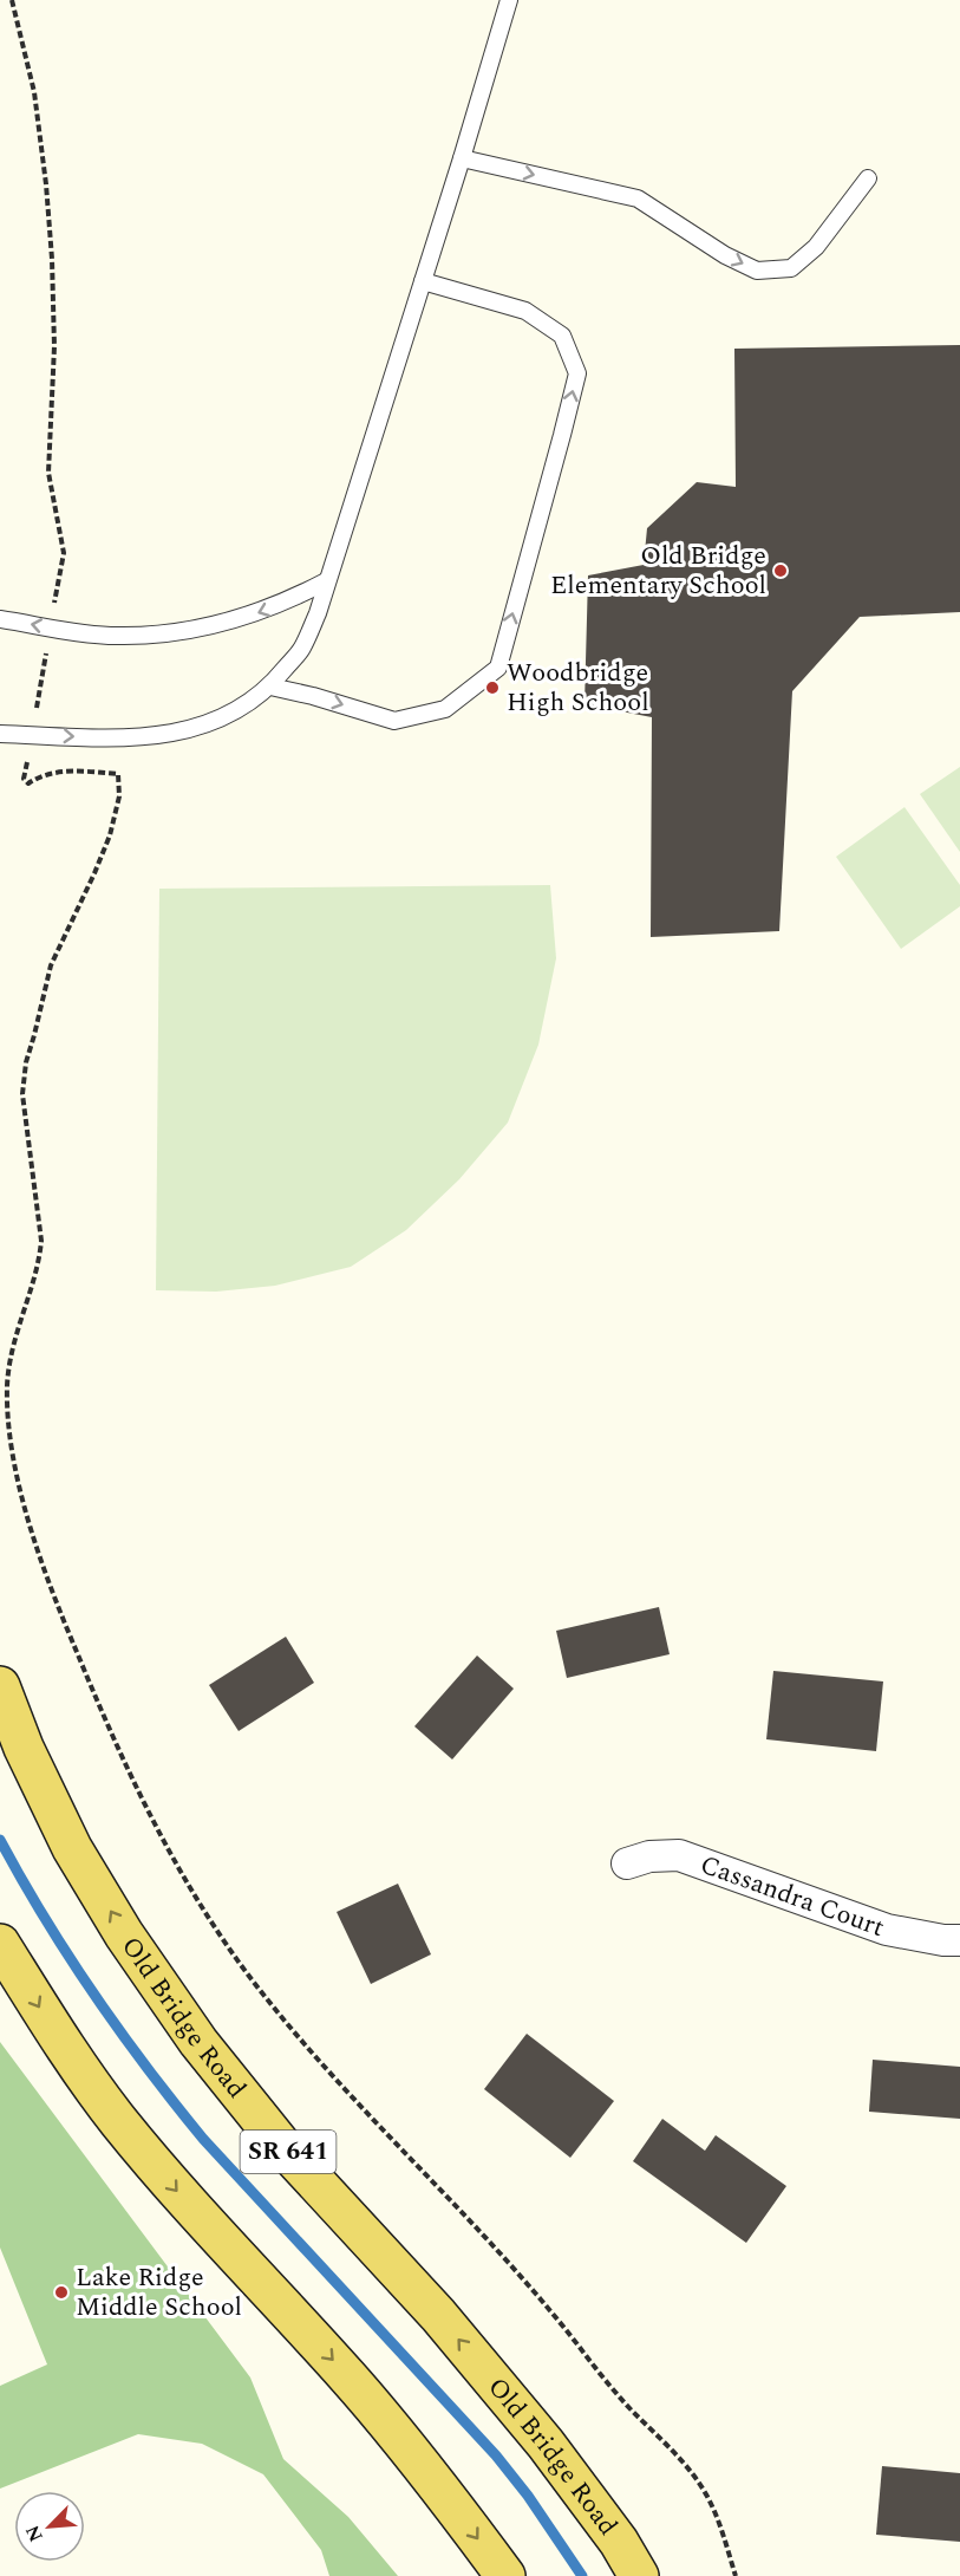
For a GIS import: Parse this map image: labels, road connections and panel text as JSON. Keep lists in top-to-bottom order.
{
  "streets": {
    "main road": ["Old Bridge Road", "SR 641"],
    "street": ["Cassandra Court"]
  },
  "places": ["Old Bridge Elementary School", "Woodbridge High School", "Lake Ridge Middle School"],
  "north": "bottom left"
}
